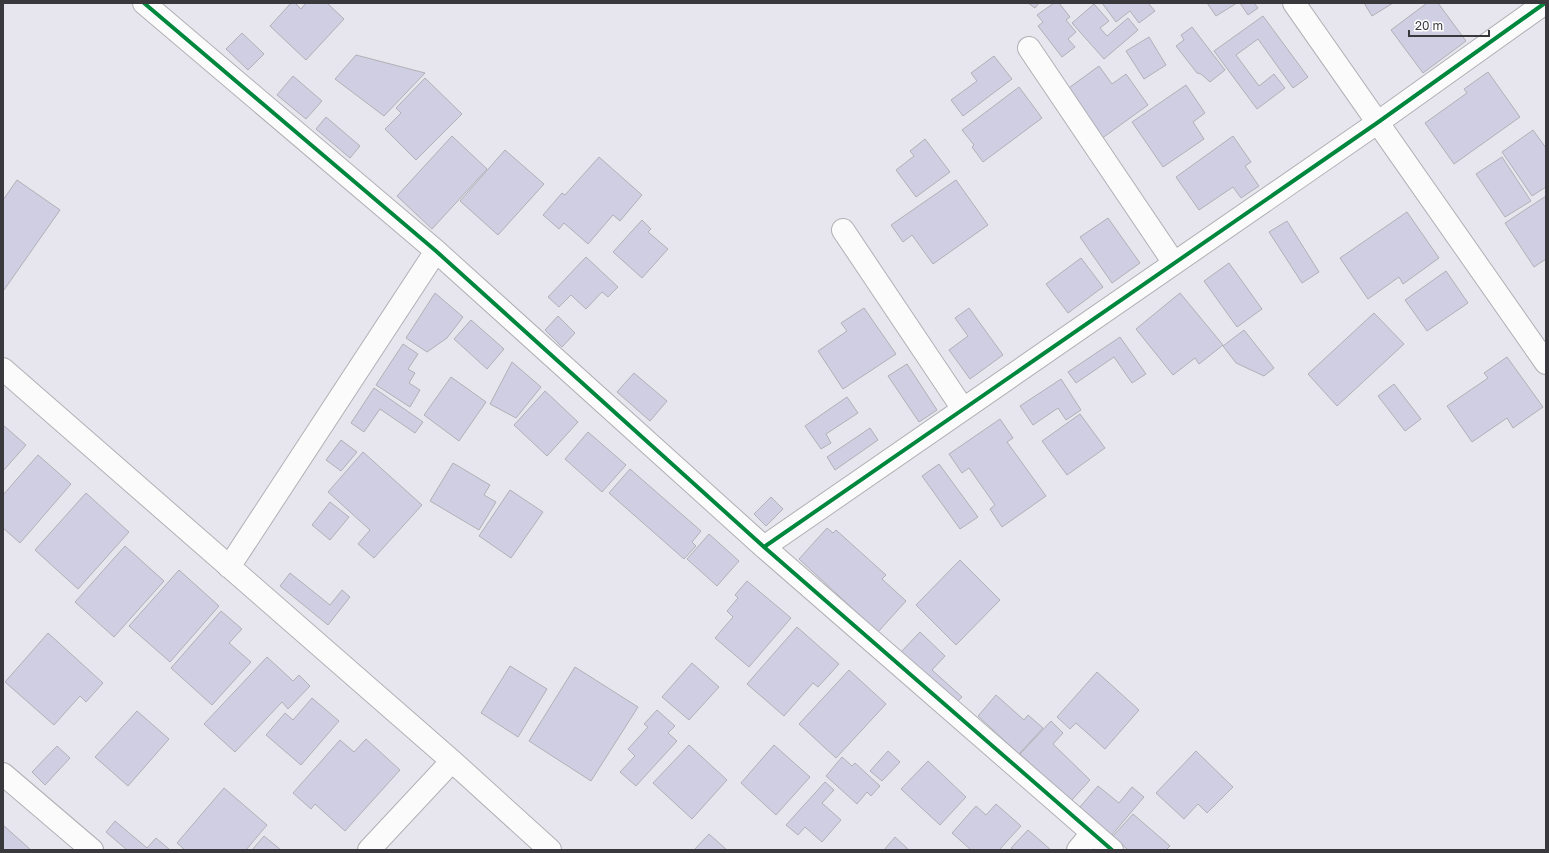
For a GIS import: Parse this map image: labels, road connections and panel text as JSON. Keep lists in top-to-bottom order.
{
  "scale_bar": "20 m"
}
